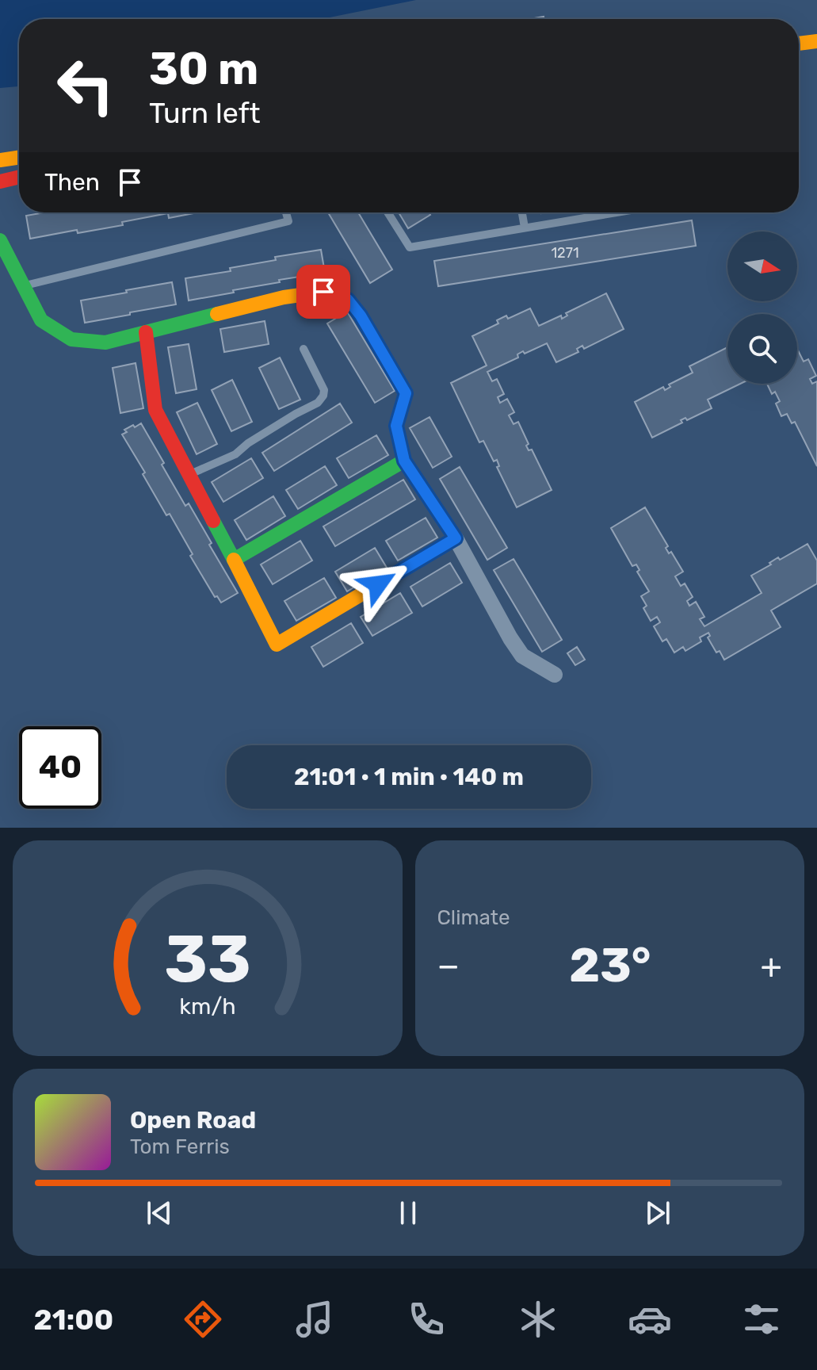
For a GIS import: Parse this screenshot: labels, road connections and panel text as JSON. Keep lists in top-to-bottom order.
{
  "house_numbers": ["1271"],
  "north": "right",
  "page": {
    "turn": ["30 m", "Turn left"],
    "then": "Then",
    "limit": "40",
    "trip": "21:01 · 1 min · 140 m",
    "tile": "Climate",
    "heat": ["−", "23°", "+"],
    "song": ["Open Road", "Tom Ferris"],
    "tabs": "21:00",
    "gauge": ["33", "km/h"]
  }
}
